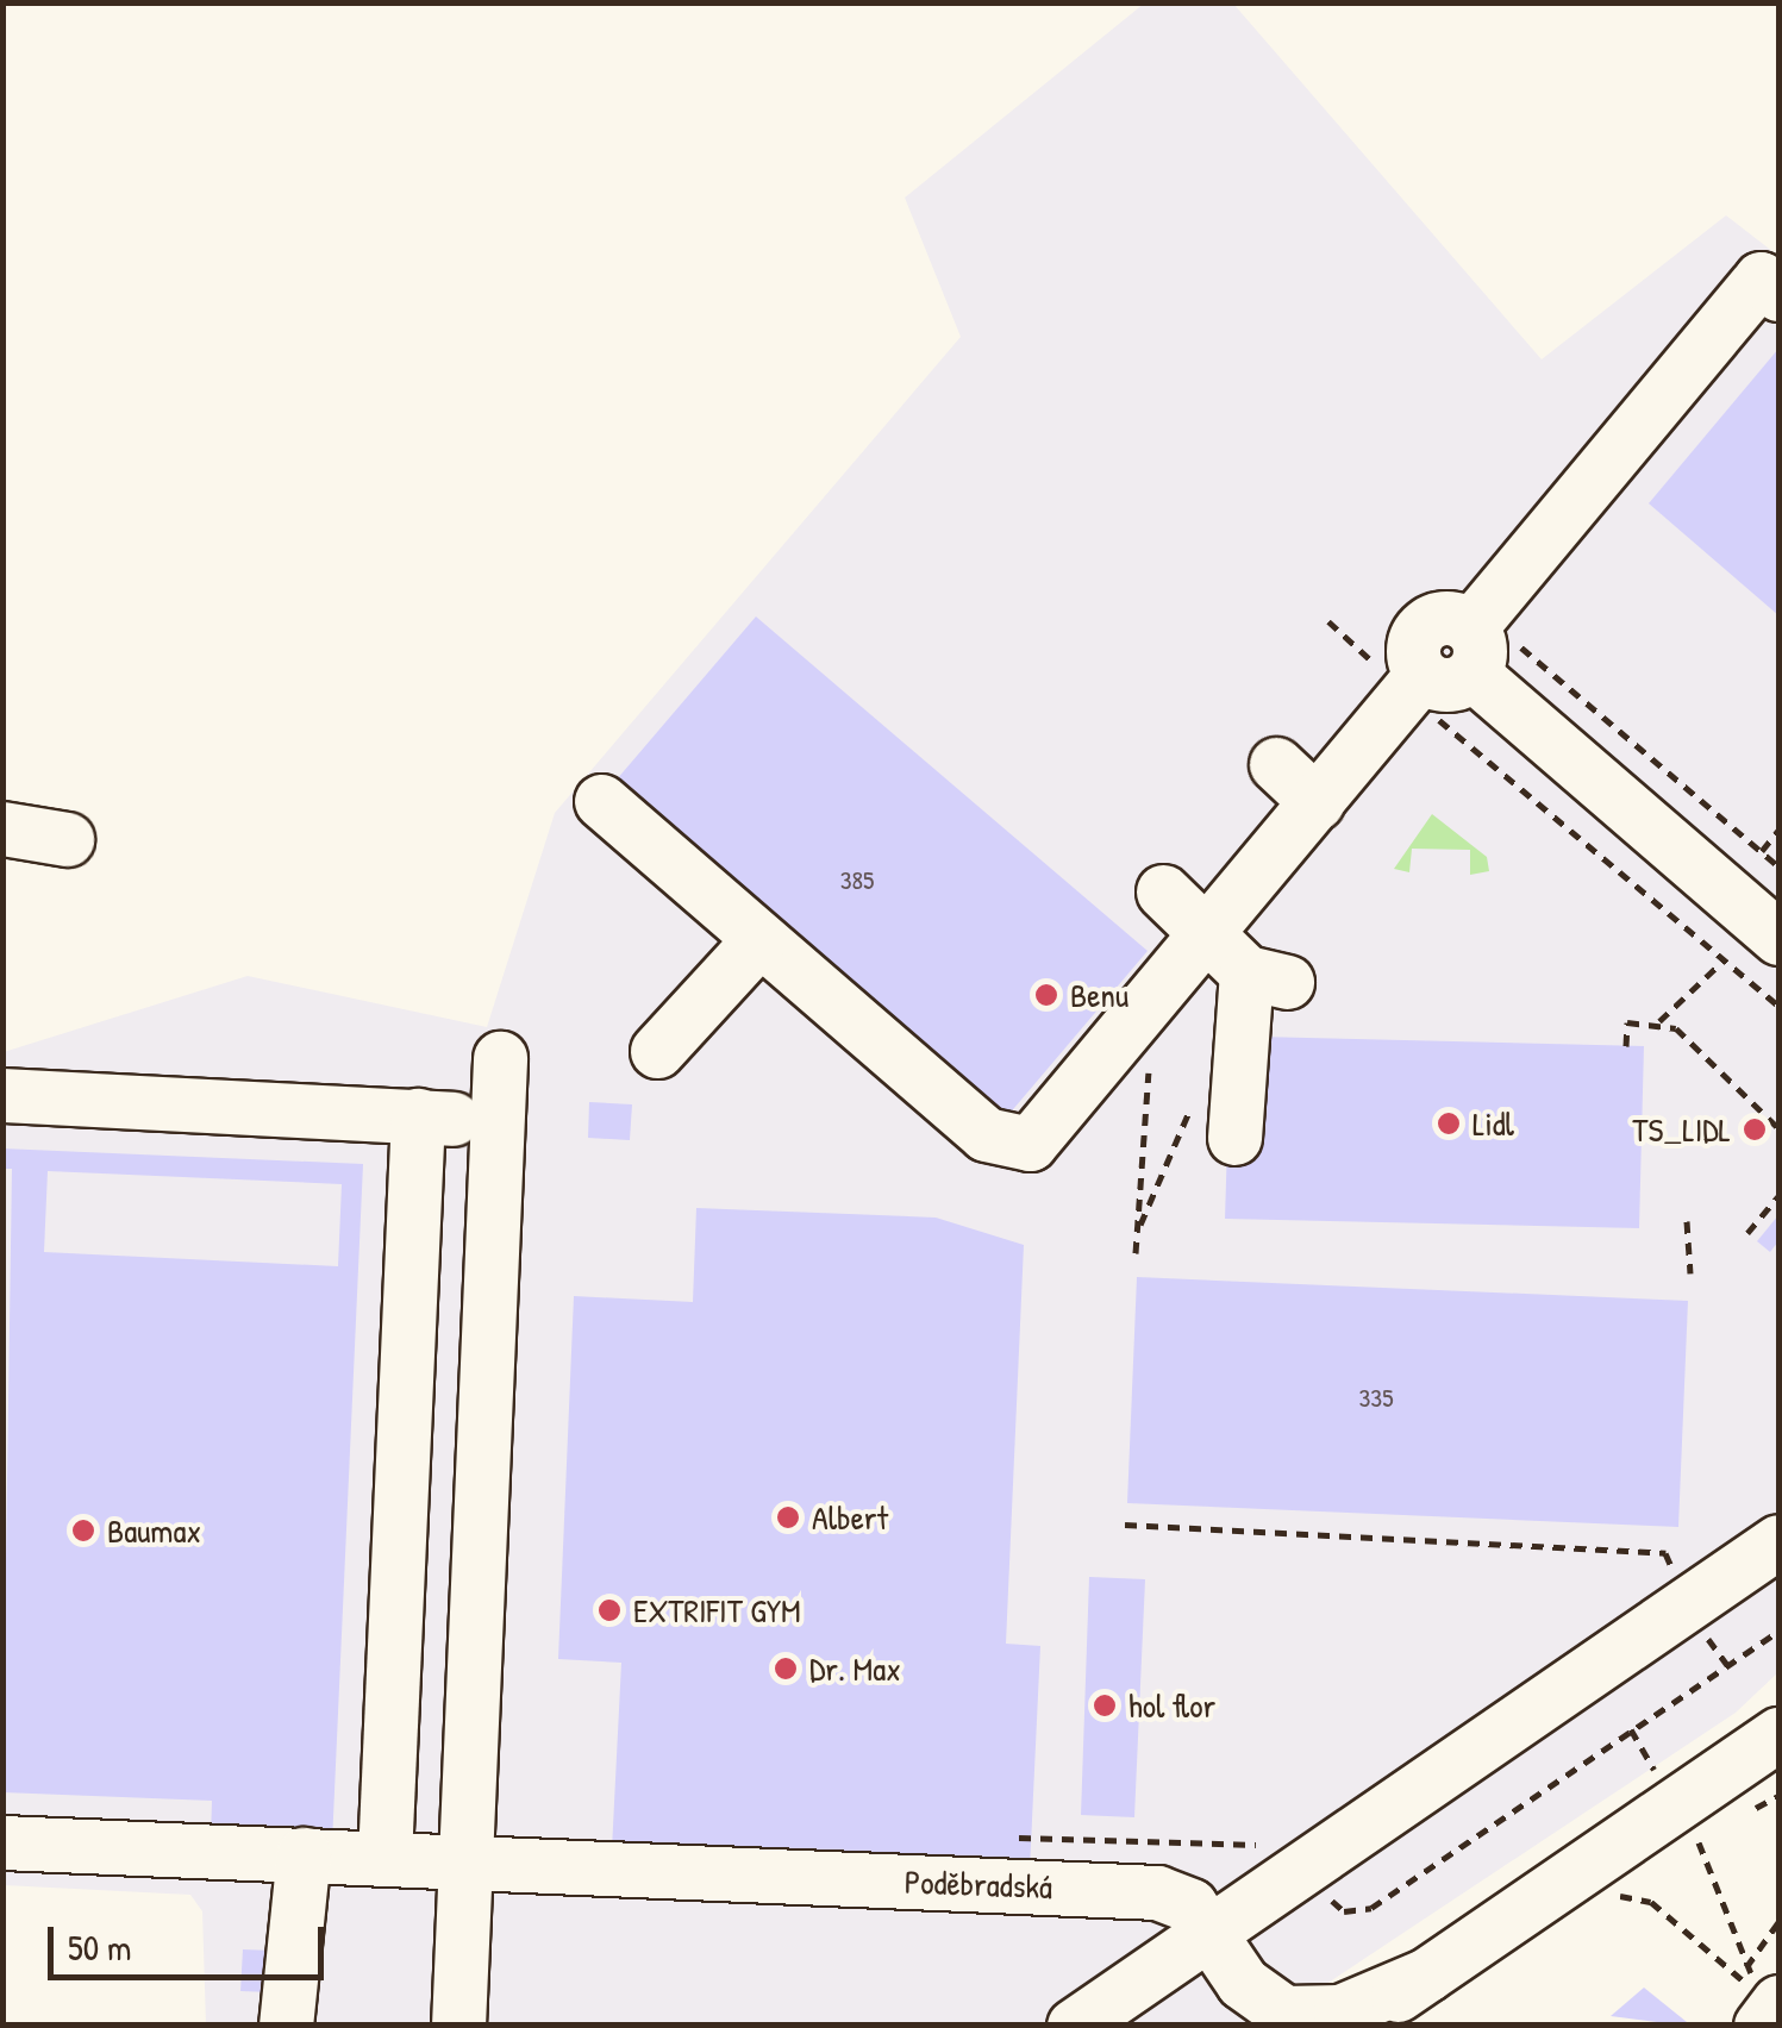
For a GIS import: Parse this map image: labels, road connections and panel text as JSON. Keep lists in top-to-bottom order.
{
  "streets": {
    "street": ["Poděbradská"]
  },
  "places": [
    "Benu",
    "Lidl",
    "TS_LIDL",
    "Albert",
    "Baumax",
    "EXTRIFIT GYM",
    "Dr. Max",
    "hol flor"
  ],
  "house_numbers": ["385", "335"],
  "scale_bar": "50 m"
}
